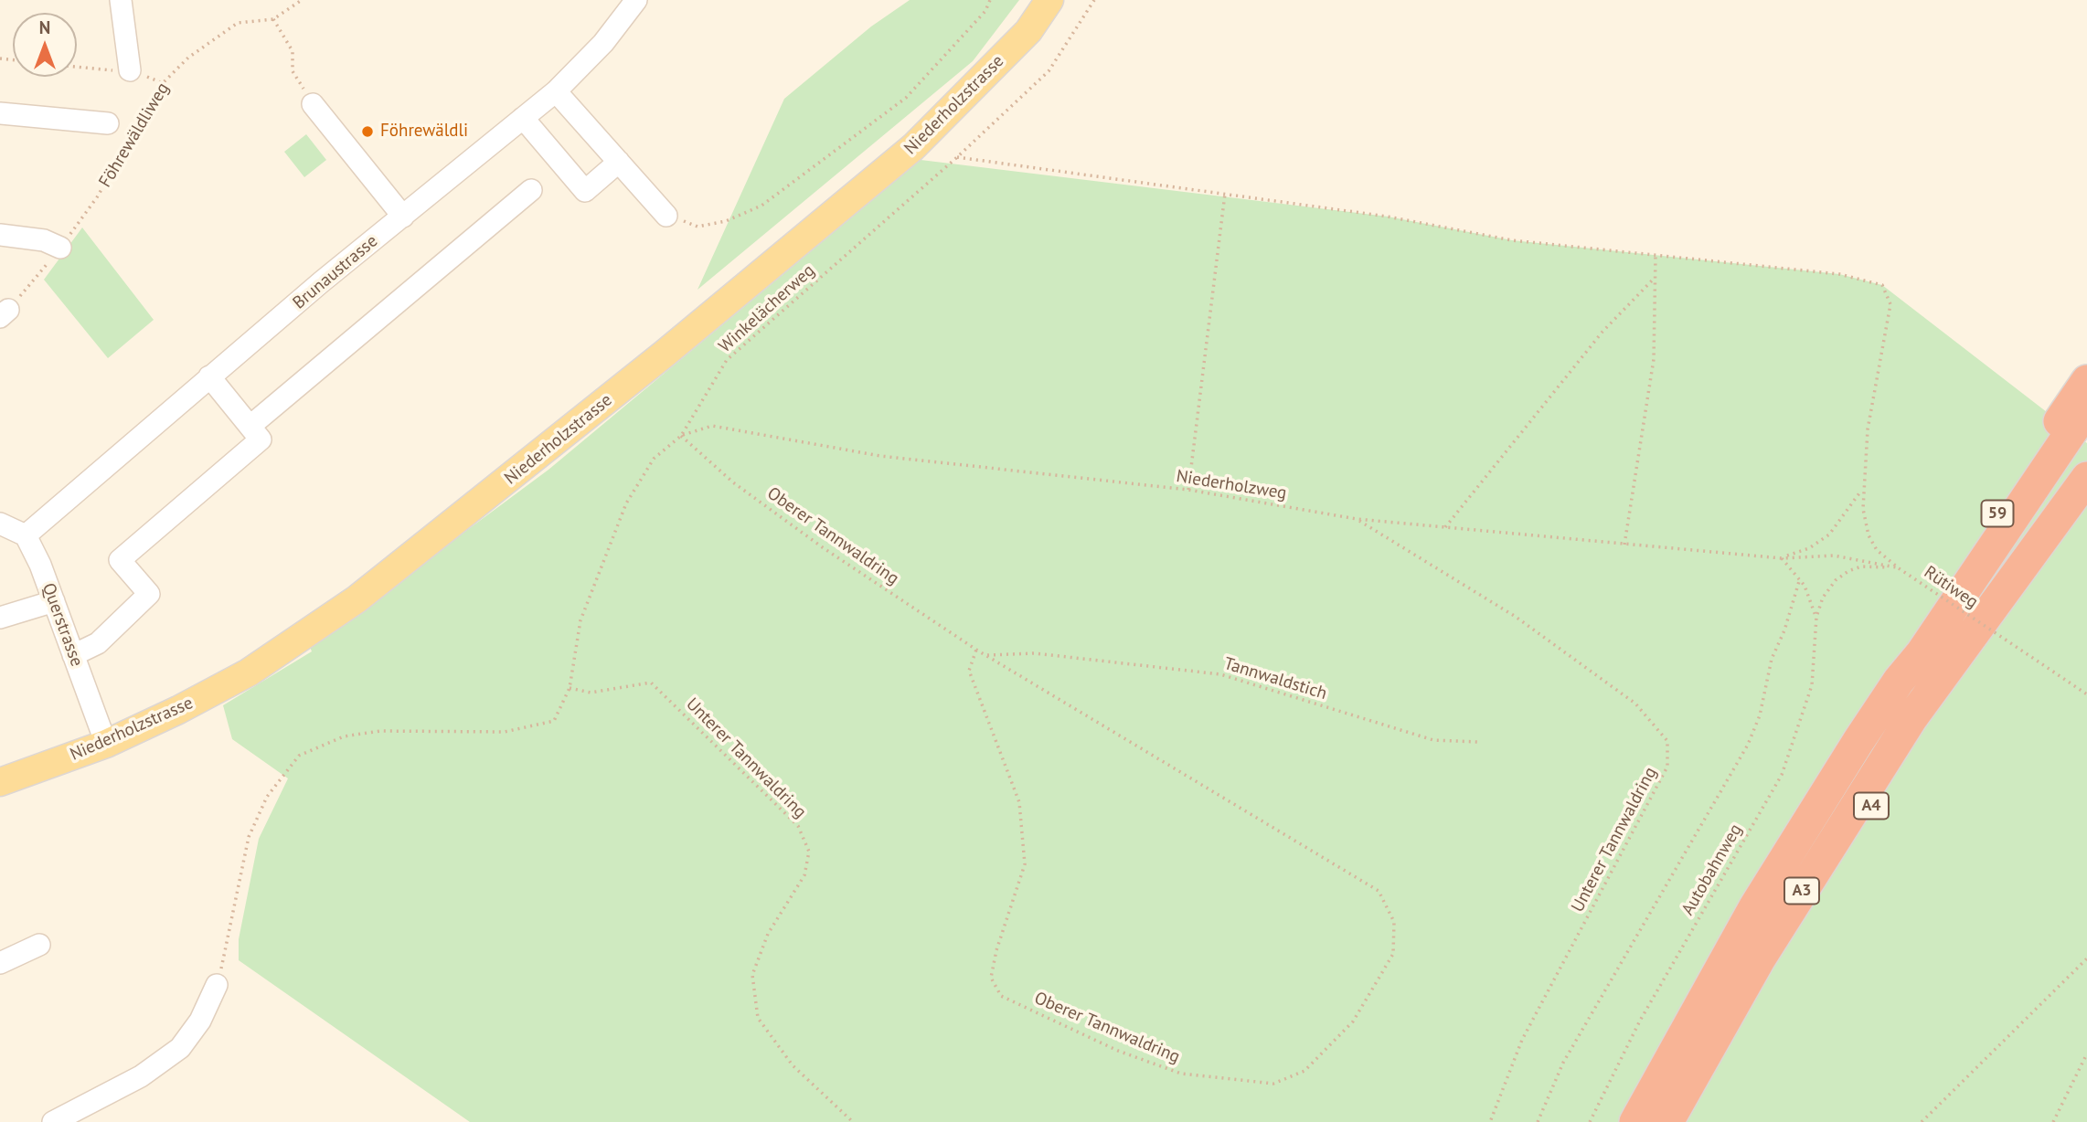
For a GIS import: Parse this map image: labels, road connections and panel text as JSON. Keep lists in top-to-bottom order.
{
  "streets": {
    "highway": ["59", "A4", "A3"],
    "main road": ["Niederholzstrasse"],
    "street": ["Brunaustrasse", "Querstrasse"],
    "path": [
      "Föhrewäldliweg",
      "Winkelächerweg",
      "Niederholzweg",
      "Oberer Tannwaldring",
      "Rütiweg",
      "Tannwaldstich",
      "Unterer Tannwaldring",
      "Autobahnweg"
    ]
  },
  "crossings": [
    ["Niederholzstrasse", "Querstrasse"],
    ["Brunaustrasse", "Querstrasse"],
    ["Winkelächerweg", "Niederholzweg"],
    ["Winkelächerweg", "Oberer Tannwaldring"],
    ["Winkelächerweg", "Unterer Tannwaldring"],
    ["Niederholzweg", "Oberer Tannwaldring"],
    ["Niederholzweg", "Rütiweg"],
    ["Niederholzweg", "Unterer Tannwaldring"],
    ["Niederholzweg", "Autobahnweg"],
    ["59", "A3"],
    ["Oberer Tannwaldring", "Tannwaldstich"],
    ["Rütiweg", "Autobahnweg"]
  ],
  "places": ["Föhrewäldli"],
  "north": "top"
}
